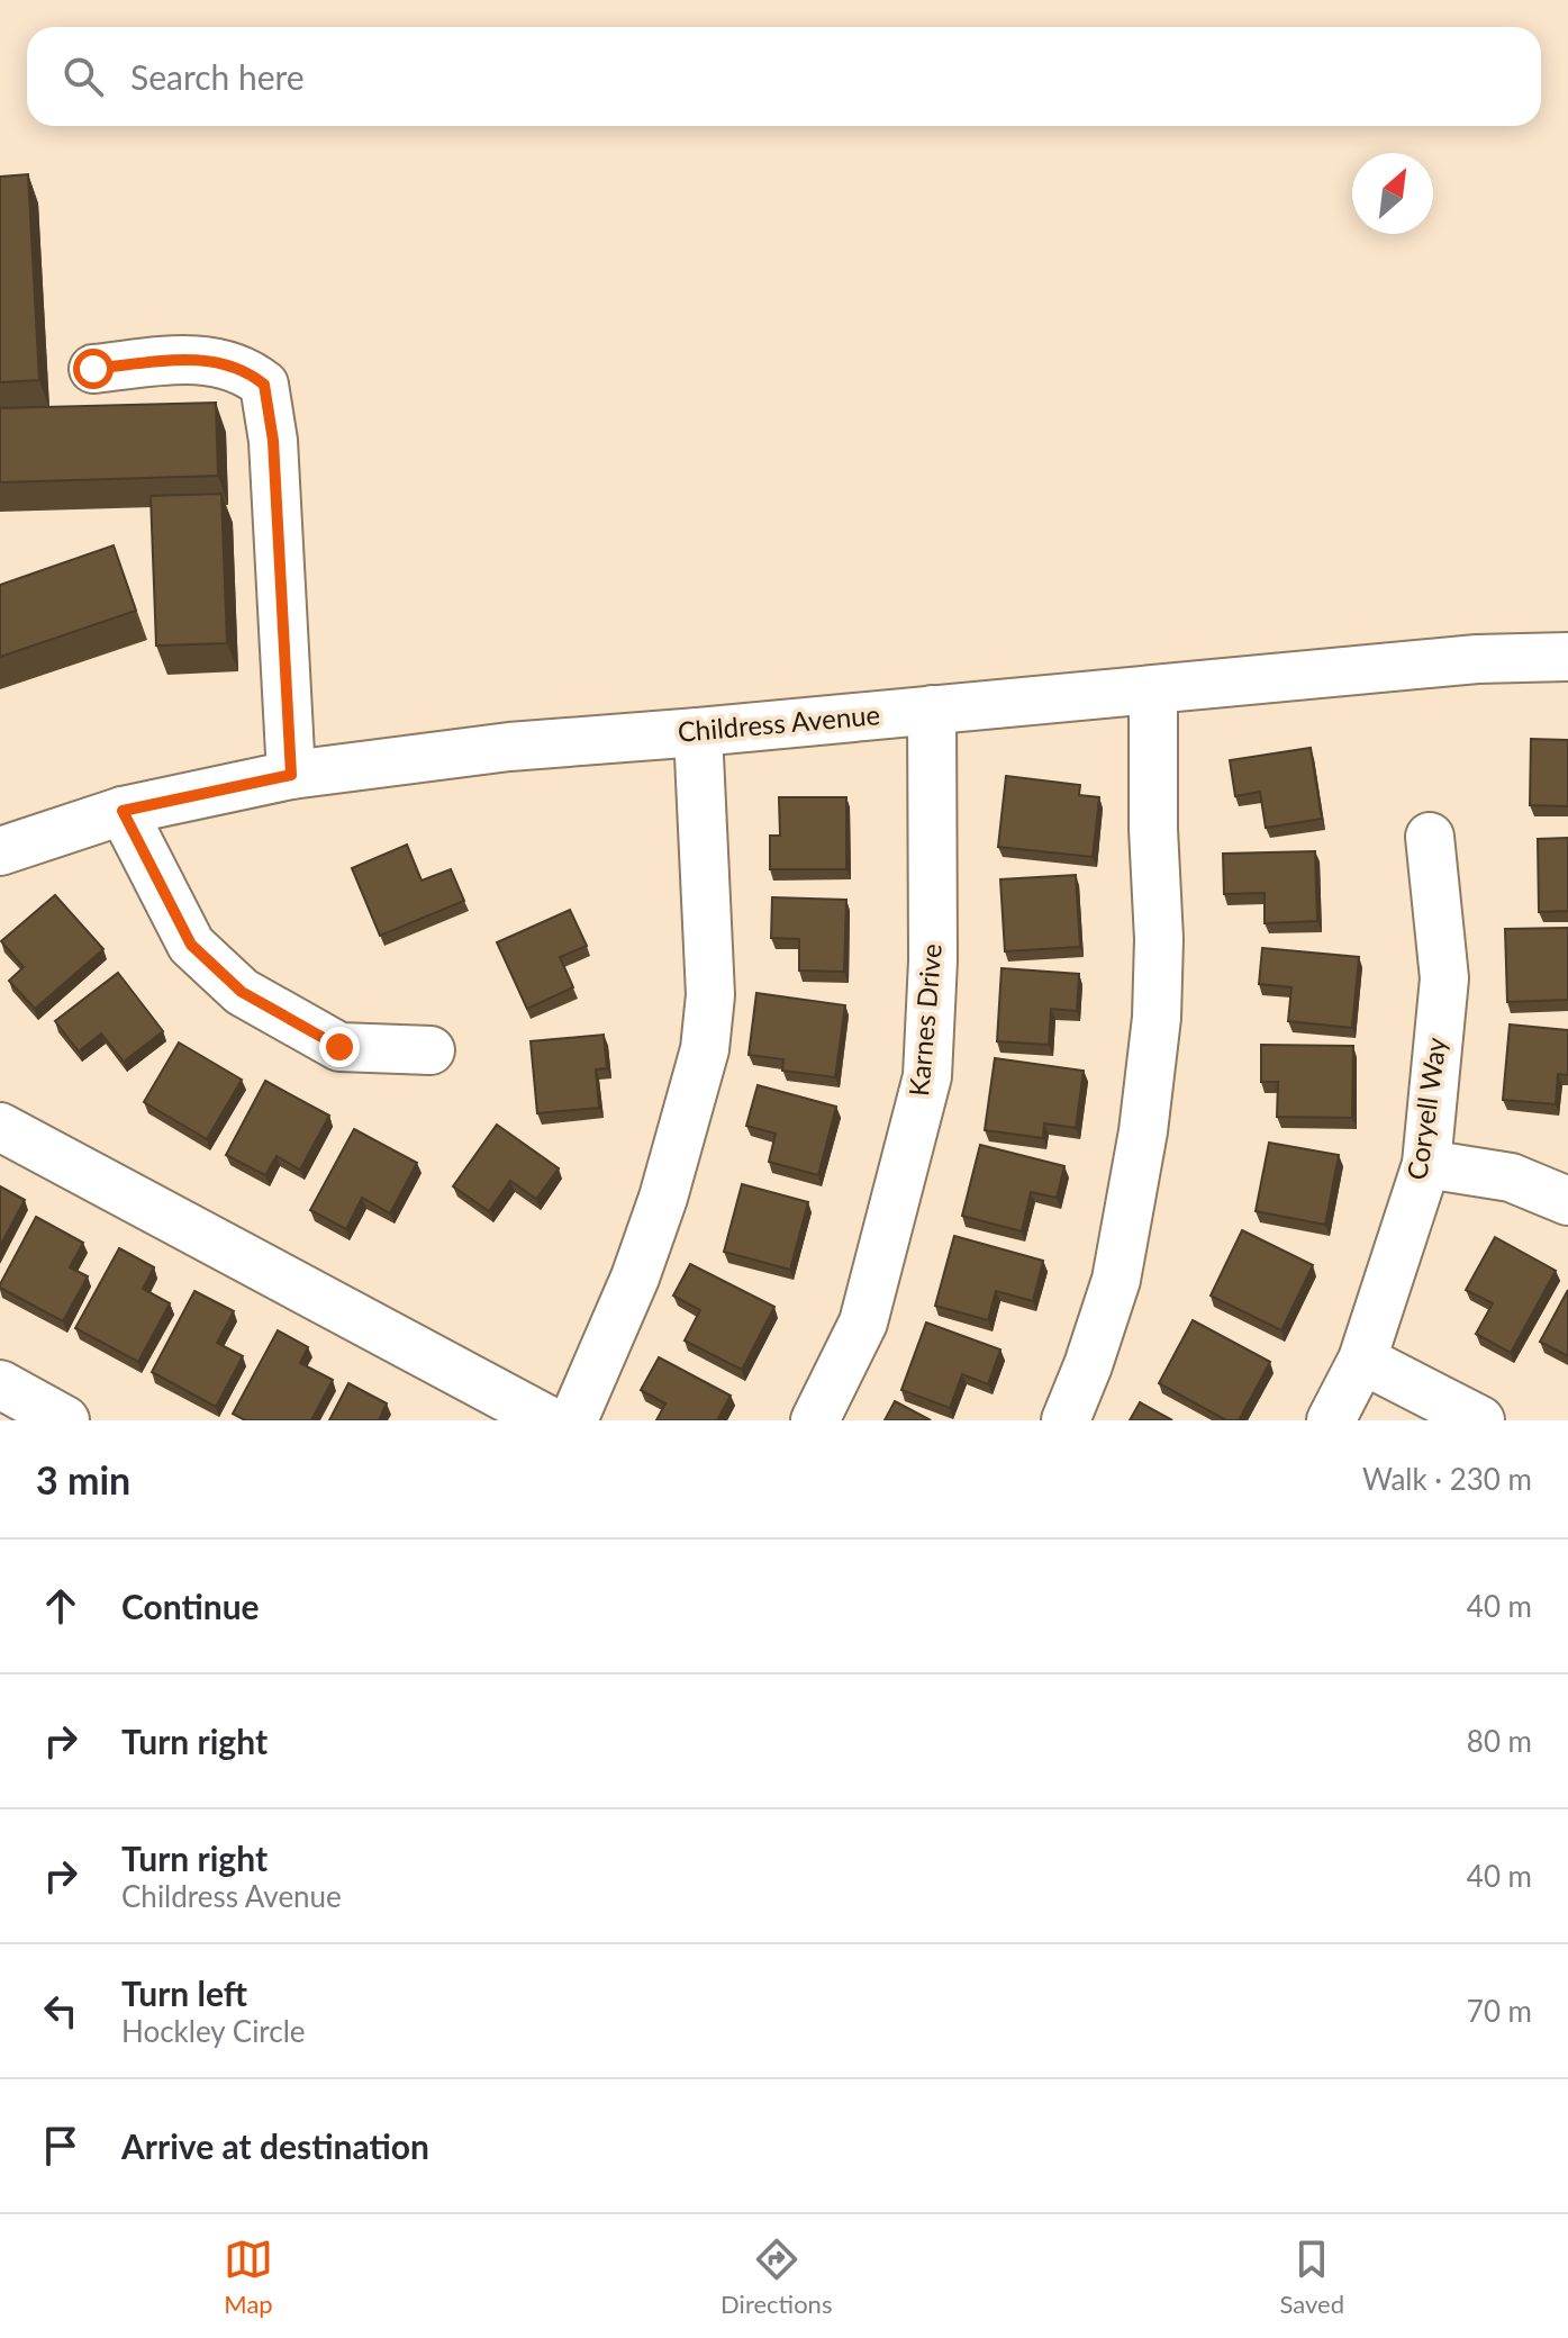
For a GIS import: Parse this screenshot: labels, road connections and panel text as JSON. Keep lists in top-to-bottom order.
{
  "streets": {
    "street": ["Childress Avenue", "Karnes Drive", "Coryell Way"]
  },
  "crossings": [
    ["Childress Avenue", "Karnes Drive"]
  ],
  "north": "top right",
  "page": {
    "search": "Search here",
    "heading": ["3 min", "Walk · 230 m"],
    "list": [
      ["Continue", "40 m"],
      ["Turn right", "80 m"],
      ["Turn right", "Childress Avenue", "40 m"],
      ["Turn left", "Hockley Circle", "70 m"],
      "Arrive at destination"
    ],
    "nav": ["Map", "Directions", "Saved"]
  }
}
